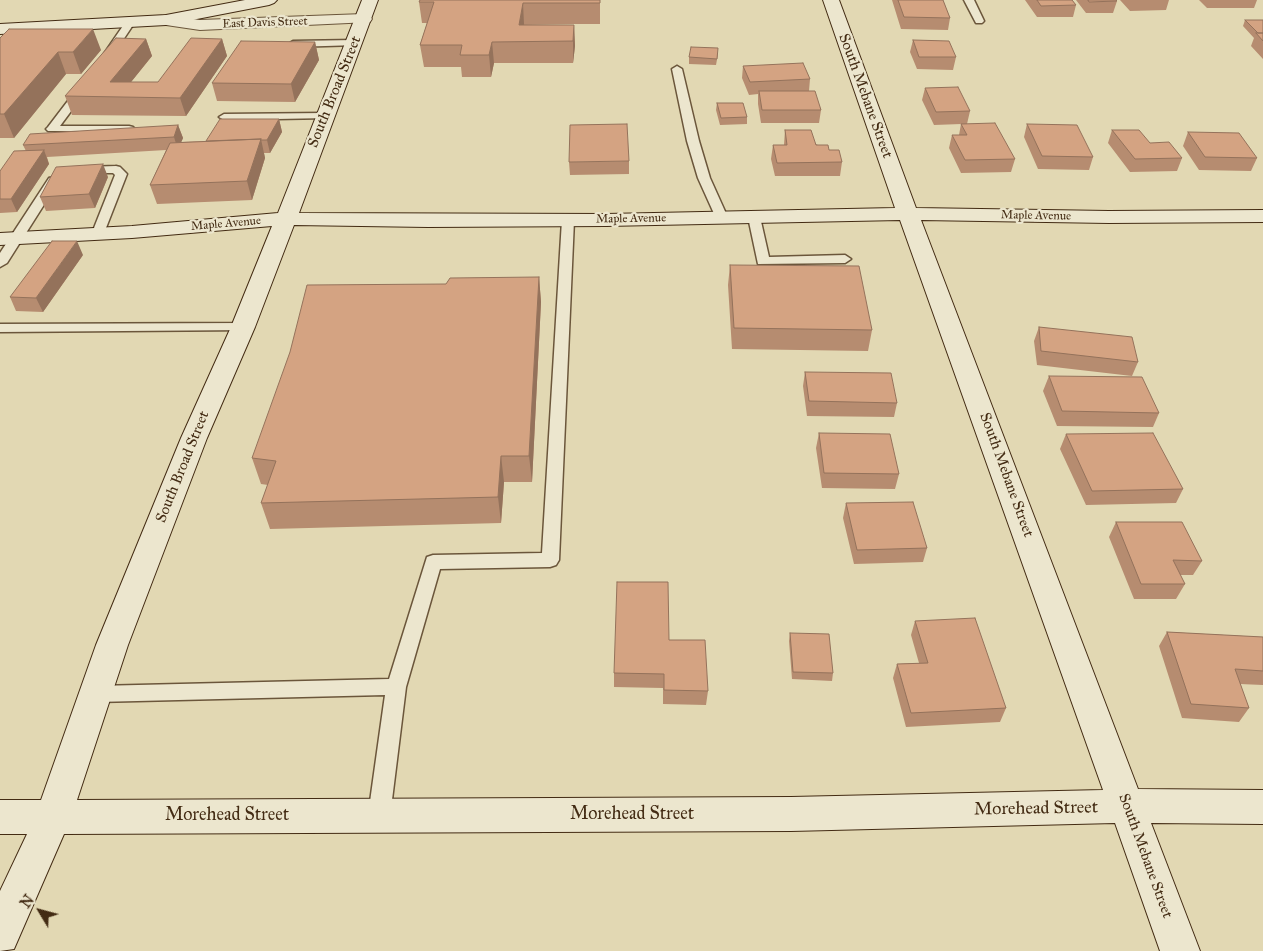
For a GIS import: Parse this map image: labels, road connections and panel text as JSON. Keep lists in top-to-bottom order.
{
  "streets": {
    "street": [
      "East Davis Street",
      "South Broad Street",
      "South Mebane Street",
      "Maple Avenue",
      "Morehead Street"
    ]
  },
  "crossings": [
    ["East Davis Street", "South Broad Street"],
    ["South Broad Street", "Maple Avenue"],
    ["South Broad Street", "Morehead Street"],
    ["South Mebane Street", "Maple Avenue"],
    ["South Mebane Street", "Morehead Street"]
  ],
  "north": "top left"
}
